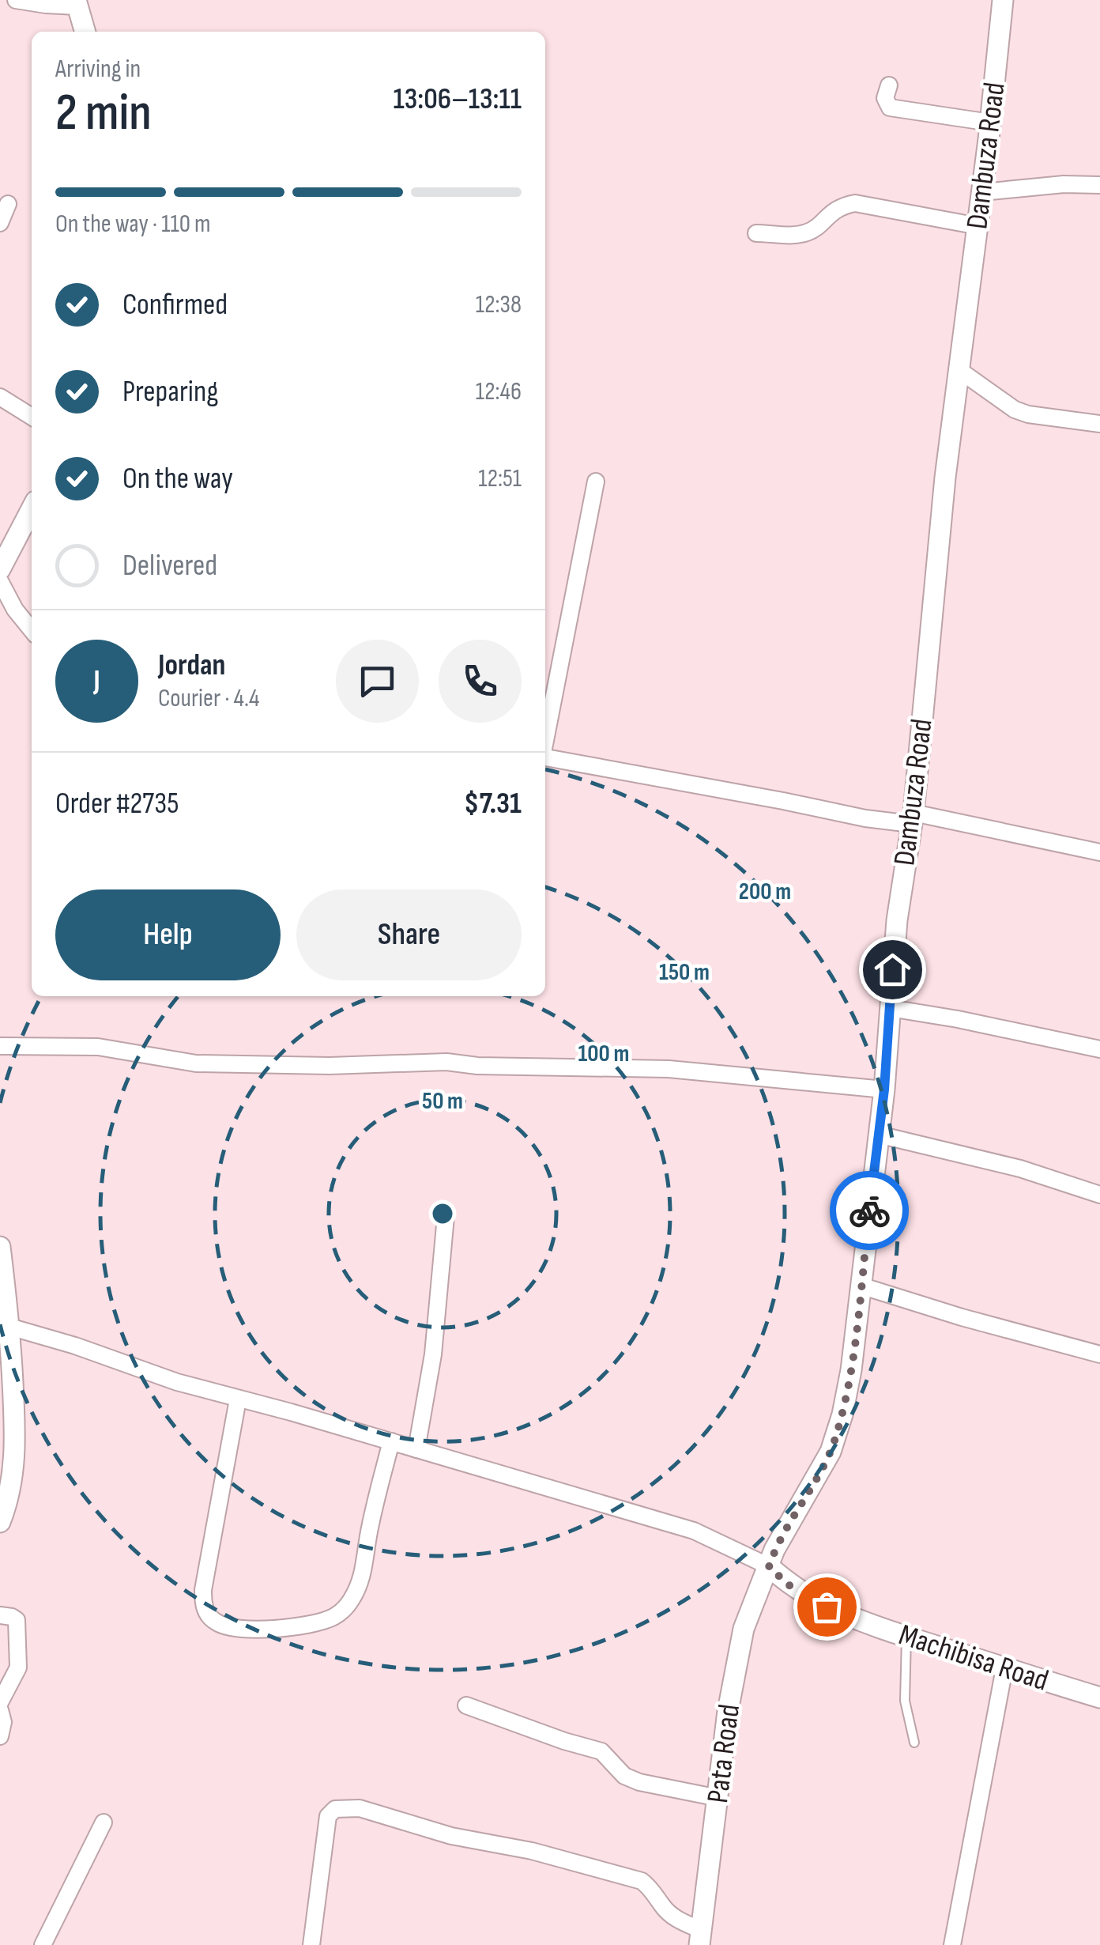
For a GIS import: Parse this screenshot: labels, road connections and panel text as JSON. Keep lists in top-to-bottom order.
{
  "streets": {
    "street": ["Dambuza Road", "Machibisa Road", "Pata Road"]
  },
  "crossings": [
    ["Dambuza Road", "Machibisa Road"],
    ["Dambuza Road", "Pata Road"],
    ["Machibisa Road", "Pata Road"]
  ],
  "page": {
    "heading": ["2 min", "Arriving in", "13:06–13:11"],
    "panel": [
      "Jordan",
      "Courier · 4.4",
      "Order #2735",
      "$7.31"
    ],
    "bar": "On the way · 110 m",
    "list": [
      ["Confirmed", "12:38"],
      ["Preparing", "12:46"],
      ["On the way", "12:51"],
      "Delivered"
    ],
    "round": "J",
    "buttons": ["Help", "Share"]
  },
  "rings": [
    "200 m",
    "150 m",
    "100 m",
    "50 m"
  ]
}
